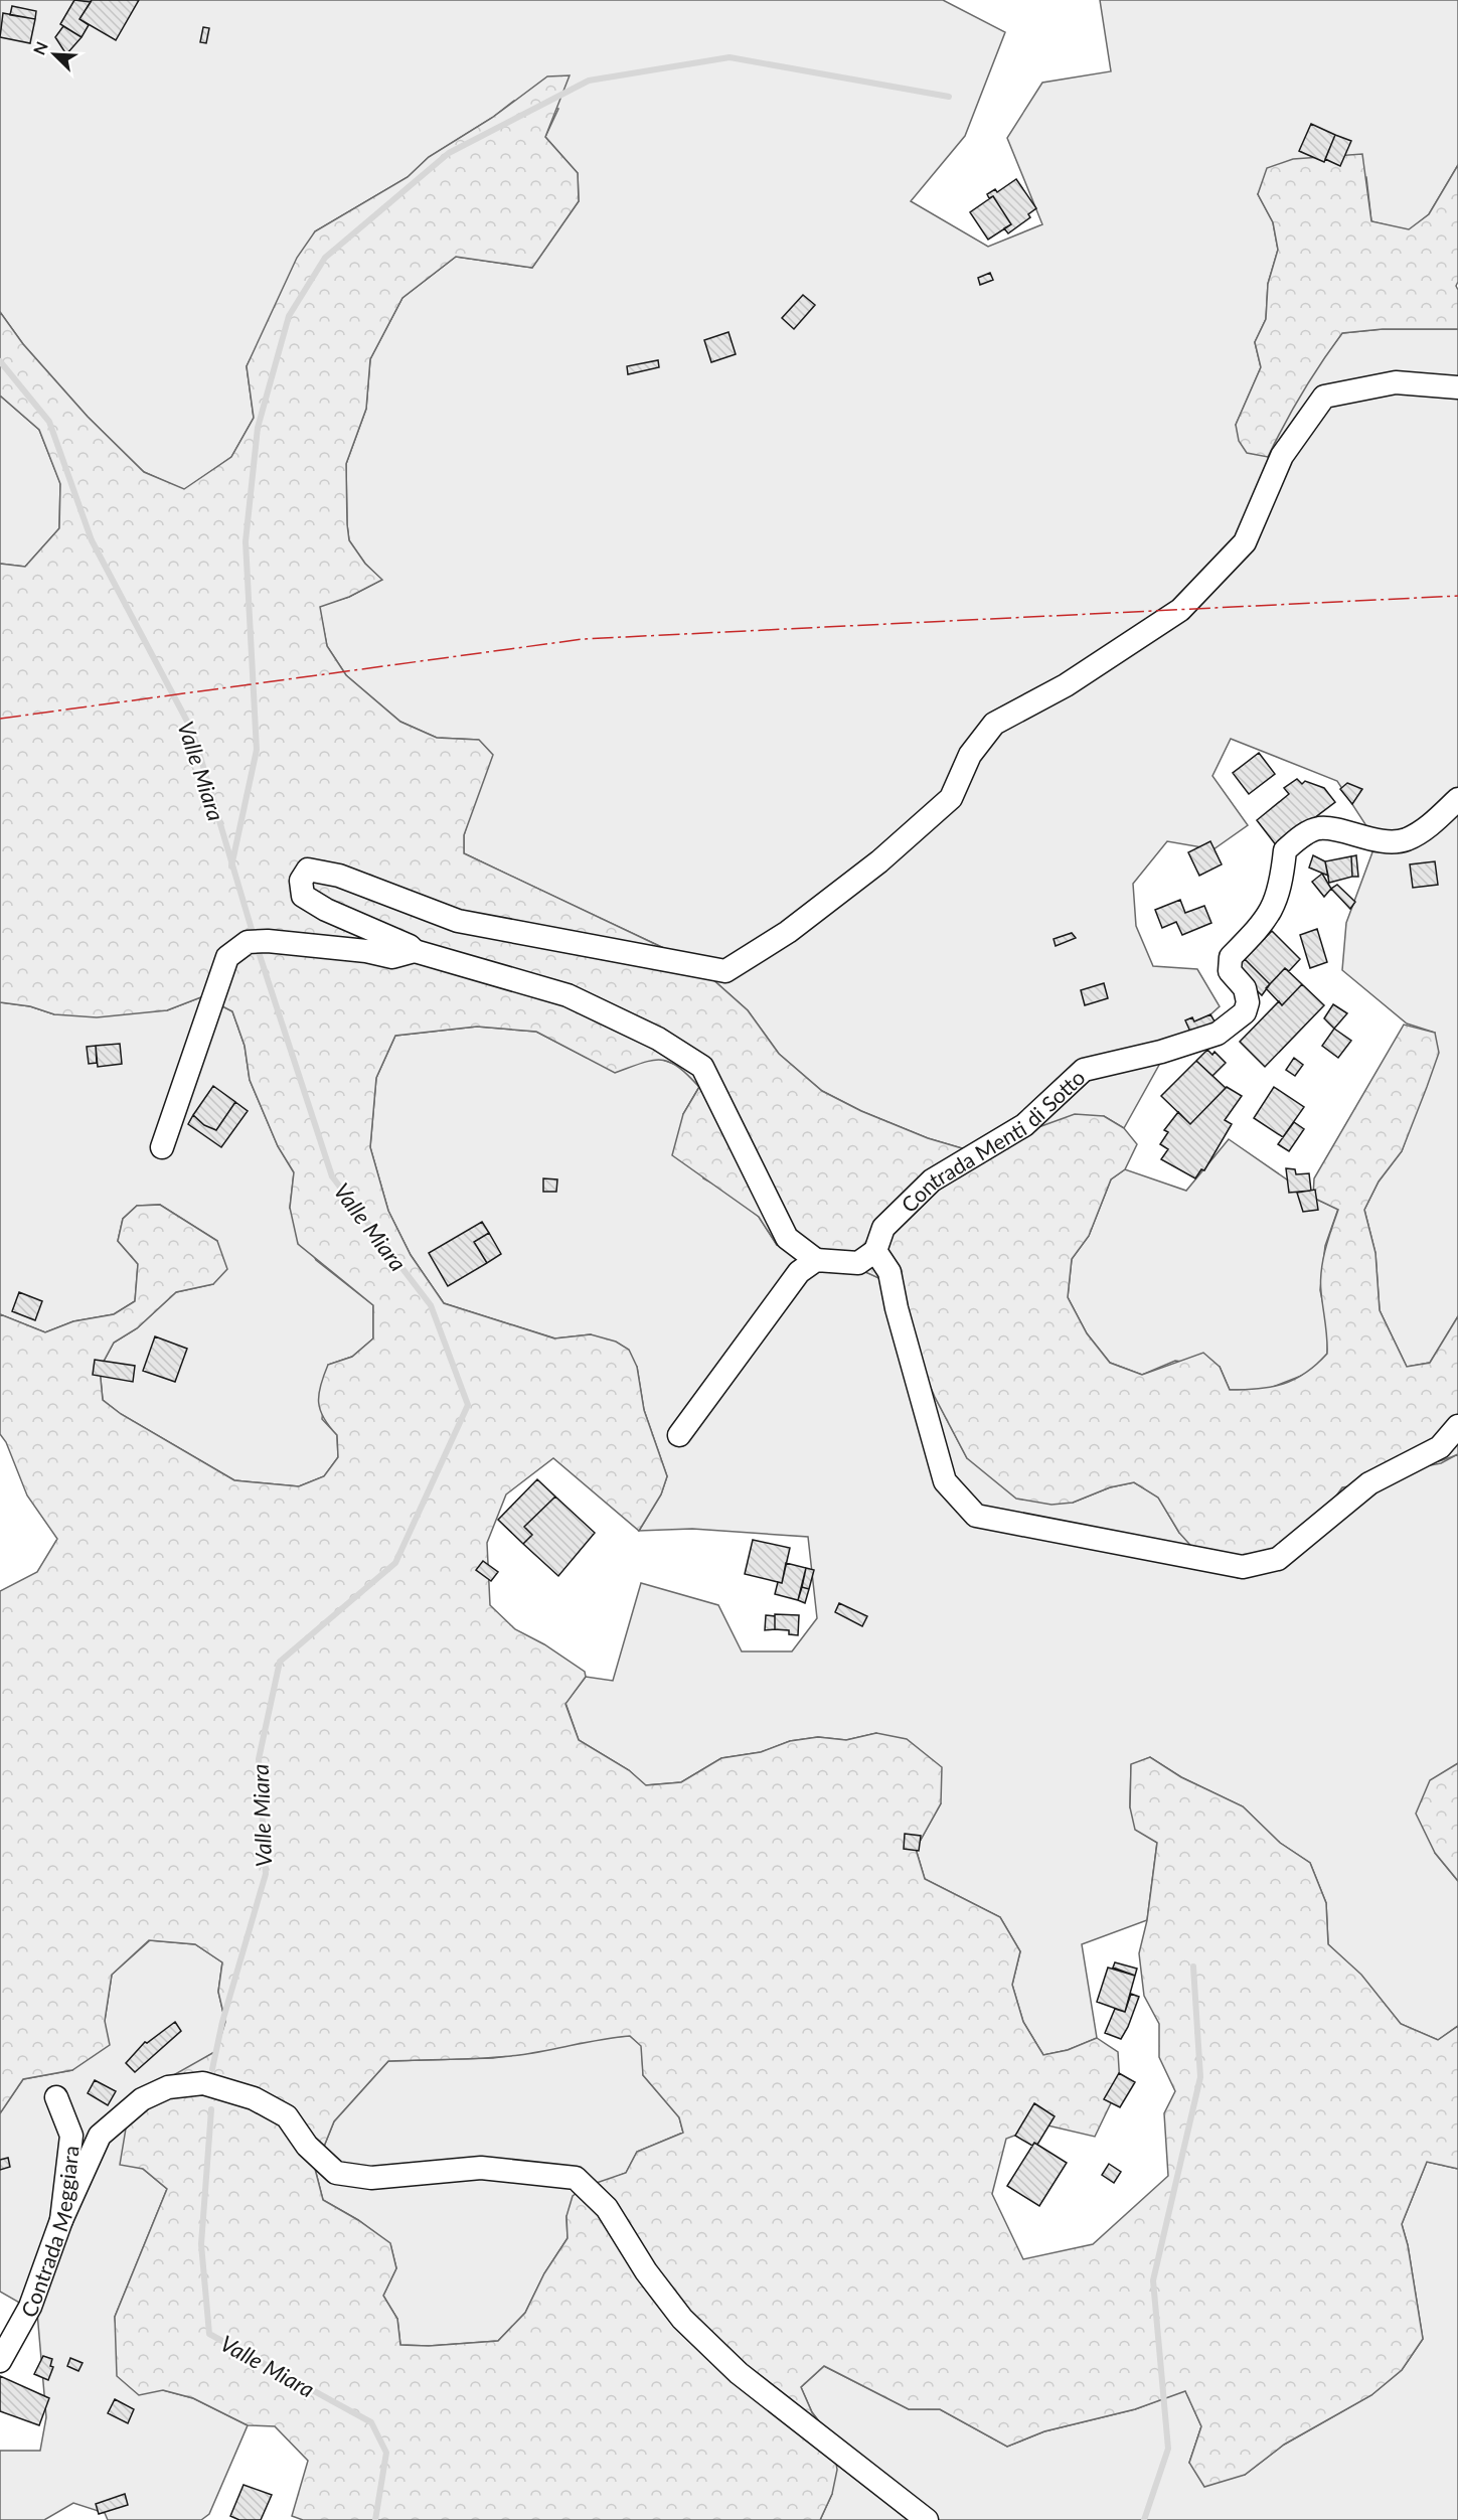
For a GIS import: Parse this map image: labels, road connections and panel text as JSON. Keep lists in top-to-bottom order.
{
  "streets": {
    "street": ["Contrada Menti di Sotto", "Contrada Meggiara"]
  },
  "water": ["Valle Miara"],
  "north": "top left"
}
